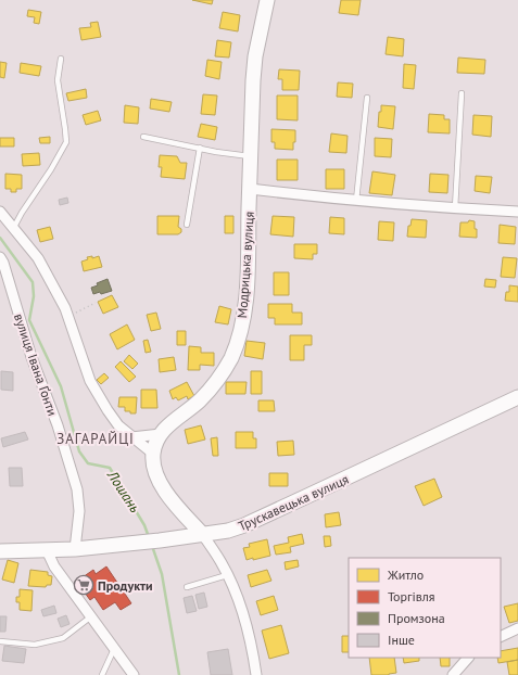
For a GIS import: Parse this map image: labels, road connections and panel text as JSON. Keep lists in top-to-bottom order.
{
  "streets": {
    "street": ["Модрицька вулиця", "вулиця Івана Ґонти", "Трускавецька вулиця"]
  },
  "crossings": [
    ["Модрицька вулиця", "Трускавецька вулиця"],
    ["вулиця Івана Ґонти", "Трускавецька вулиця"]
  ],
  "districts": ["ЗАГАРАЙЦІ"],
  "water": ["Лошань"],
  "places": {
    "supermarket": ["Продукти"]
  },
  "legend": [
    "Житло",
    "Торгівля",
    "Промзона",
    "Інше"
  ]
}
